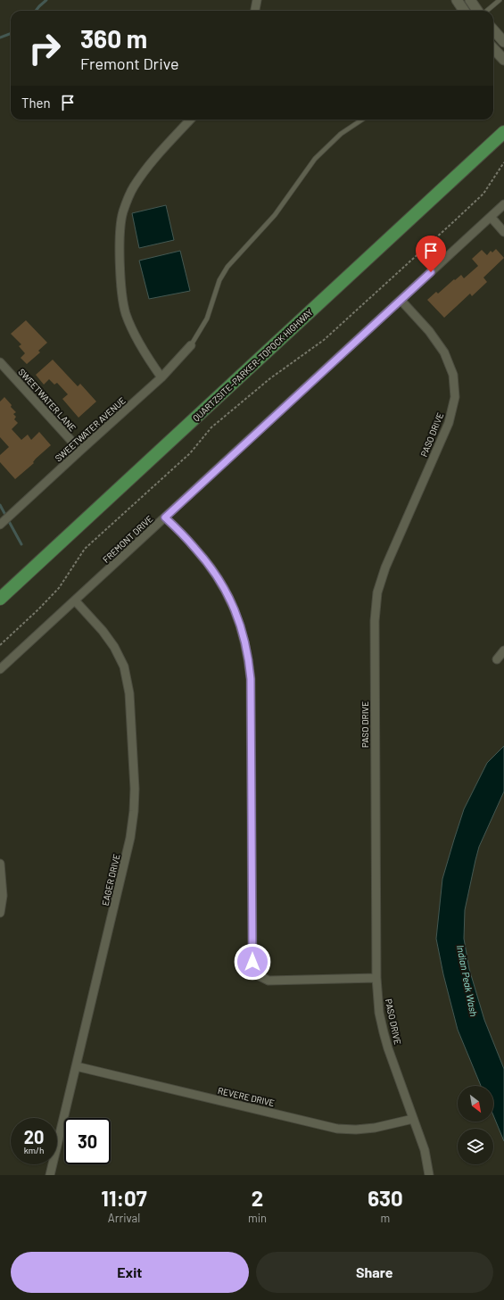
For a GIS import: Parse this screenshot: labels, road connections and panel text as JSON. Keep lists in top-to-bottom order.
{
  "streets": {
    "highway": ["QUARTZSITE–PARKER–TOPOCK HIGHWAY"],
    "street": [
      "SWEETWATER LANE",
      "SWEETWATER AVENUE",
      "PASO DRIVE",
      "FREMONT DRIVE",
      "EAGER DRIVE",
      "REVERE DRIVE"
    ]
  },
  "crossings": [
    ["SWEETWATER LANE", "SWEETWATER AVENUE"],
    ["PASO DRIVE", "FREMONT DRIVE"],
    ["PASO DRIVE", "REVERE DRIVE"],
    ["FREMONT DRIVE", "EAGER DRIVE"],
    ["EAGER DRIVE", "REVERE DRIVE"]
  ],
  "water": ["Indian Peak Wash"],
  "north": "bottom right",
  "page": {
    "turn": ["360 m", "Fremont Drive"],
    "then": "Then",
    "speed": "20 km/h",
    "limit": "30",
    "eta": [
      "11:07",
      "Arrival",
      "2",
      "min",
      "630",
      "m"
    ],
    "buttons": ["Exit", "Share"]
  }
}
